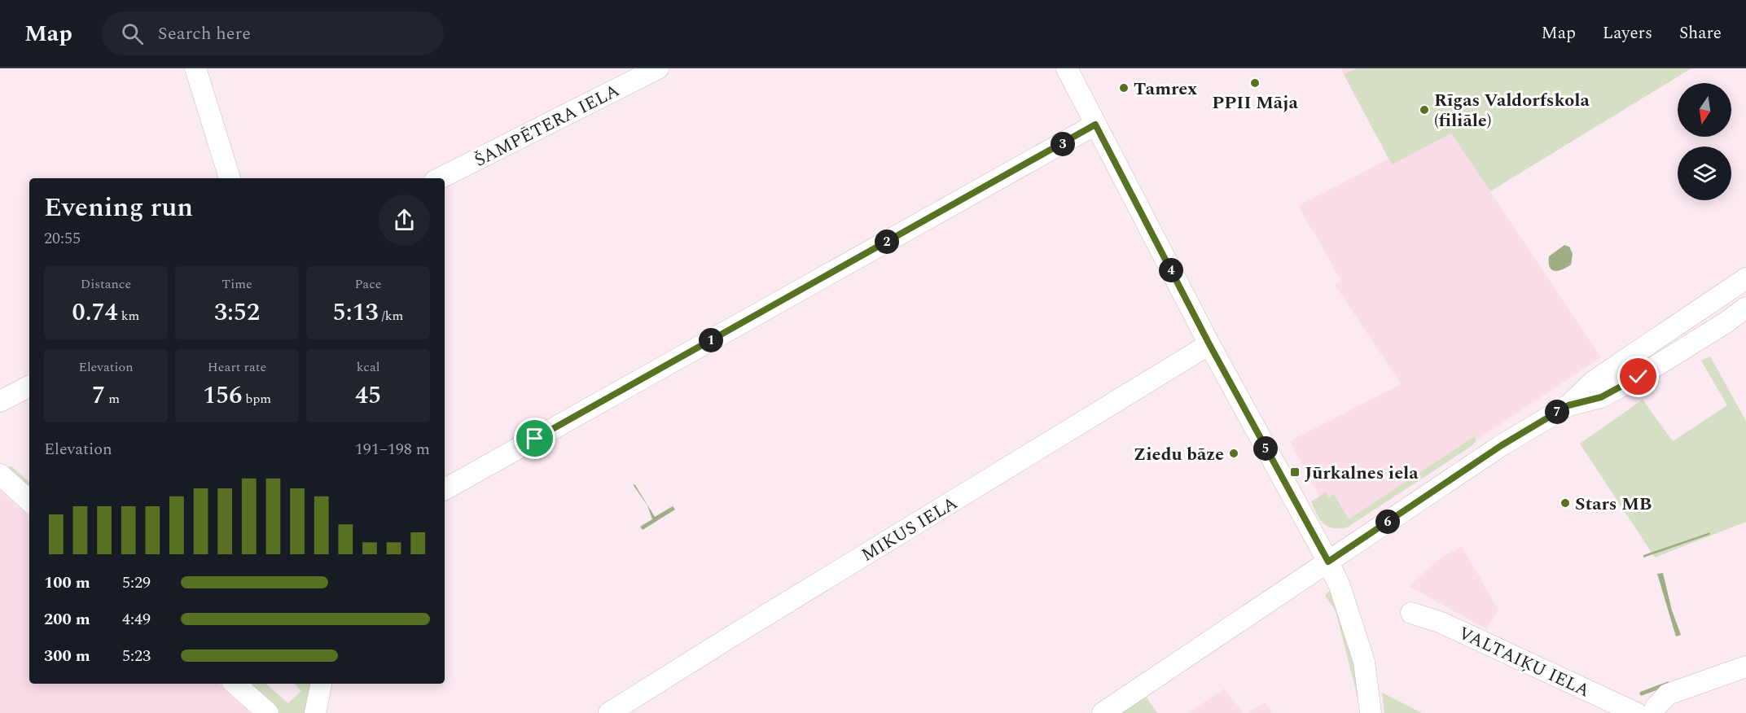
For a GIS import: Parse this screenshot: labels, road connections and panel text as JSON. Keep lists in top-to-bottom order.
{
  "streets": {
    "street": ["ŠAMPĒTERA IELA", "MIKUS IELA", "VALTAIĶU IELA"]
  },
  "places": {
    "other": [
      "PPII Māja",
      "Tamrex",
      "Rīgas Valdorfskola (filiāle)",
      "Ziedu bāze",
      "Stars MB"
    ],
    "transit": ["Jūrkalnes iela"]
  },
  "north": "bottom",
  "page": {
    "header": "Map",
    "search": "Search here",
    "nav": ["Map", "Layers", "Share"],
    "pins": [
      "3",
      "2",
      "4",
      "1",
      "7",
      "5",
      "6"
    ],
    "heading": ["Evening run", "20:55"],
    "stats": [
      ["Distance", "0.74 km"],
      ["Time", "3:52"],
      ["Pace", "5:13 /km"],
      ["Elevation", "7 m"],
      ["Heart rate", "156 bpm"],
      ["kcal", "45"]
    ],
    "chart": ["Elevation", "191–198 m"],
    "list": [
      {
        "name": "100 m",
        "note": "5:29"
      },
      {
        "name": "200 m",
        "note": "4:49"
      },
      {
        "name": "300 m",
        "note": "5:23"
      }
    ]
  }
}
